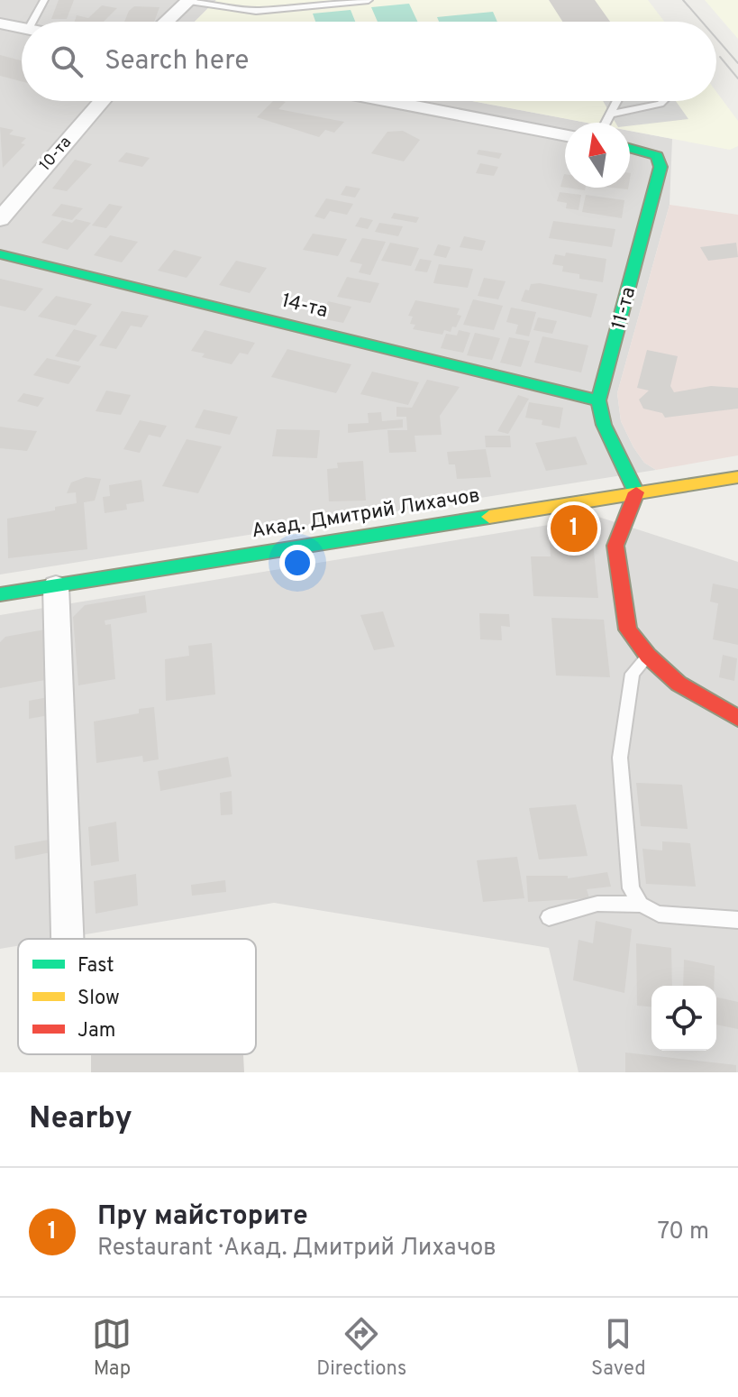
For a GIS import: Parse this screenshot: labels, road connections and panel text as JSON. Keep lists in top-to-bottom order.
{
  "streets": {
    "street": [
      "10-та",
      "14-та",
      "11-та",
      "Акад. Дмитрий Лихачов"
    ]
  },
  "crossings": [
    ["14-та", "11-та"]
  ],
  "legend": ["Fast", "Slow", "Jam"],
  "north": "top",
  "page": {
    "search": "Search here",
    "pins": "1",
    "heading": "Nearby",
    "list": [
      {
        "mark": "1",
        "name": "Пру майсторите",
        "note": "Restaurant · Акад. Дмитрий Лихачов",
        "value": "70 m"
      }
    ],
    "nav": ["Map", "Directions", "Saved"]
  }
}
